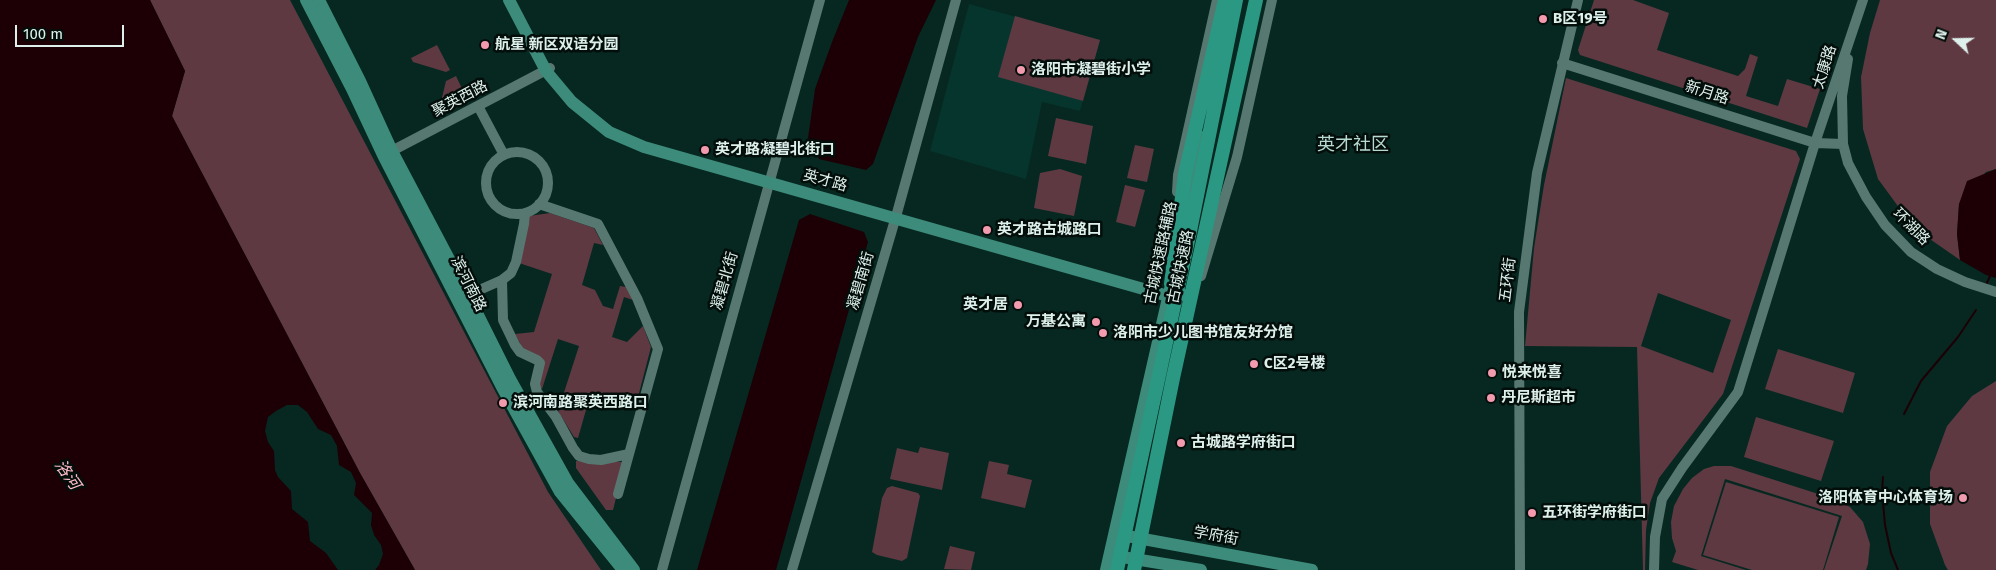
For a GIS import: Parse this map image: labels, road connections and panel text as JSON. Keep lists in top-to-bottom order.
{
  "streets": {
    "highway": ["古城快速路"],
    "main road": [
      "英才路",
      "古城快速路辅路",
      "滨河南路",
      "学府街"
    ],
    "street": [
      "太康路",
      "新月路",
      "聚英西路",
      "环湖路",
      "五环街",
      "凝碧北街",
      "凝碧南街"
    ]
  },
  "crossings": [
    ["太康路", "新月路"],
    ["太康路", "环湖路"],
    ["新月路", "环湖路"],
    ["新月路", "五环街"],
    ["聚英西路", "英才路"],
    ["聚英西路", "滨河南路"],
    ["英才路", "古城快速路辅路"],
    ["英才路", "凝碧北街"],
    ["英才路", "凝碧南街"],
    ["古城快速路辅路", "学府街"]
  ],
  "districts": ["英才社区"],
  "water": ["洛河"],
  "places": [
    "B区19号",
    "航星 新区双语分园",
    "洛阳市凝碧街小学",
    "英才路凝碧北街口",
    "英才路古城路口",
    "英才居",
    "万基公寓",
    "洛阳市少儿图书馆友好分馆",
    "C区2号楼",
    "悦来悦喜",
    "丹尼斯超市",
    "滨河南路聚英西路口",
    "古城路学府街口",
    "洛阳体育中心体育场",
    "五环街学府街口"
  ],
  "scale_bar": "100 m",
  "north": "left"
}
